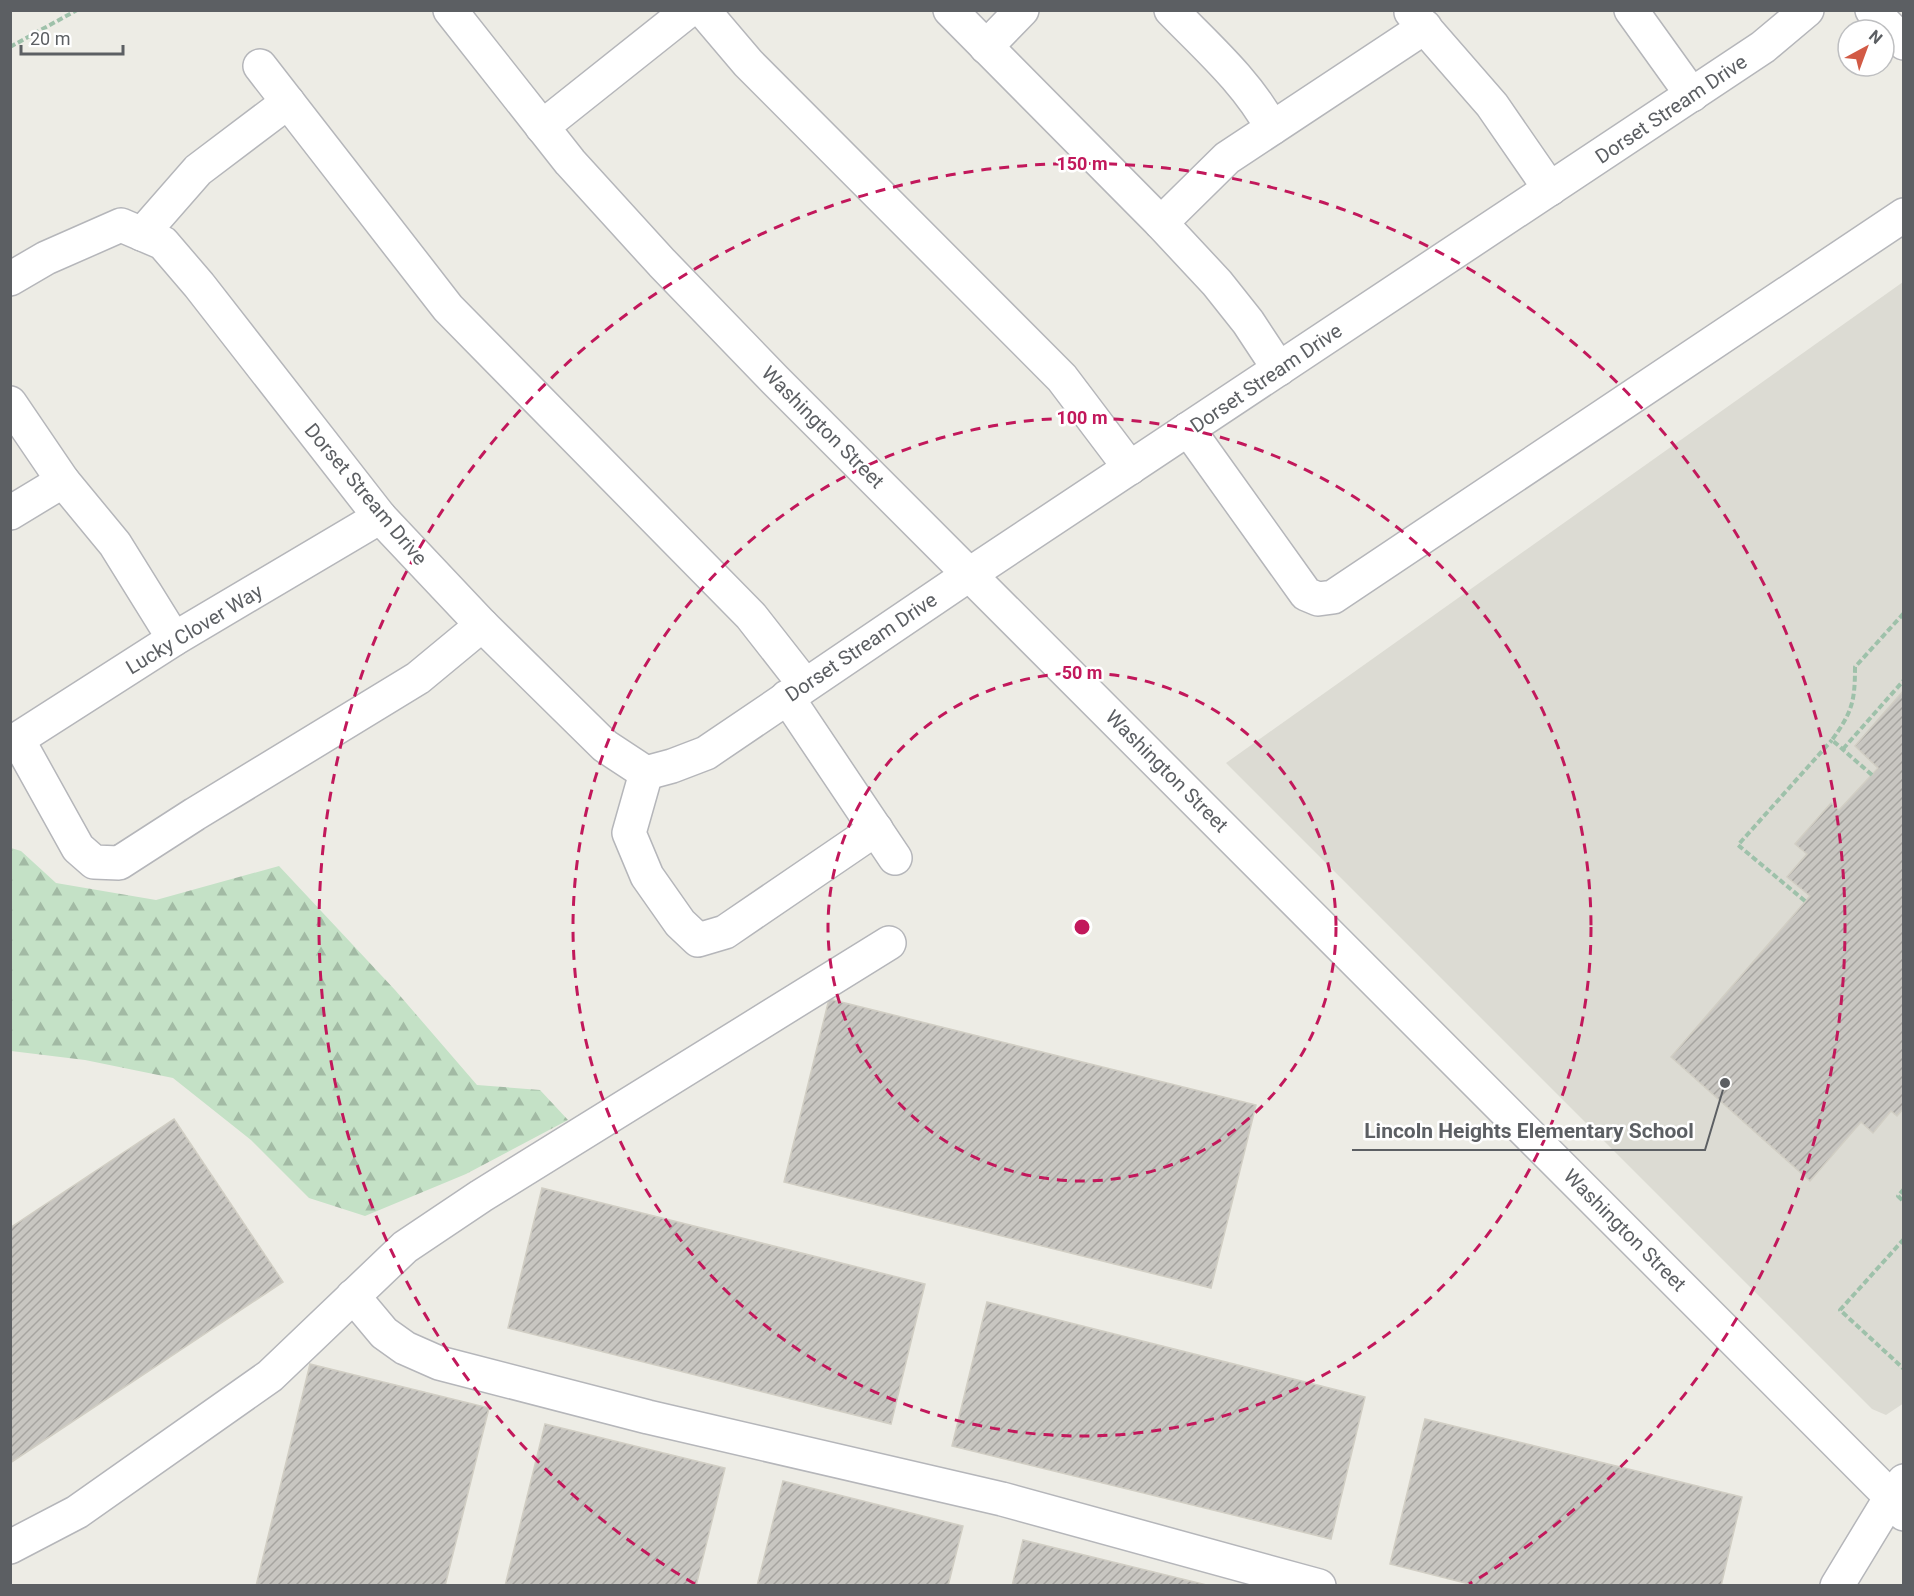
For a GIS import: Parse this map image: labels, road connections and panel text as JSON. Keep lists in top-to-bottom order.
{
  "streets": {
    "street": ["Dorset Stream Drive", "Washington Street", "Lucky Clover Way"]
  },
  "crossings": [
    ["Dorset Stream Drive", "Washington Street"],
    ["Dorset Stream Drive", "Lucky Clover Way"]
  ],
  "places": ["Lincoln Heights Elementary School"],
  "scale_bar": "20 m",
  "north": "top right",
  "rings": ["150 m", "100 m", "50 m"]
}
